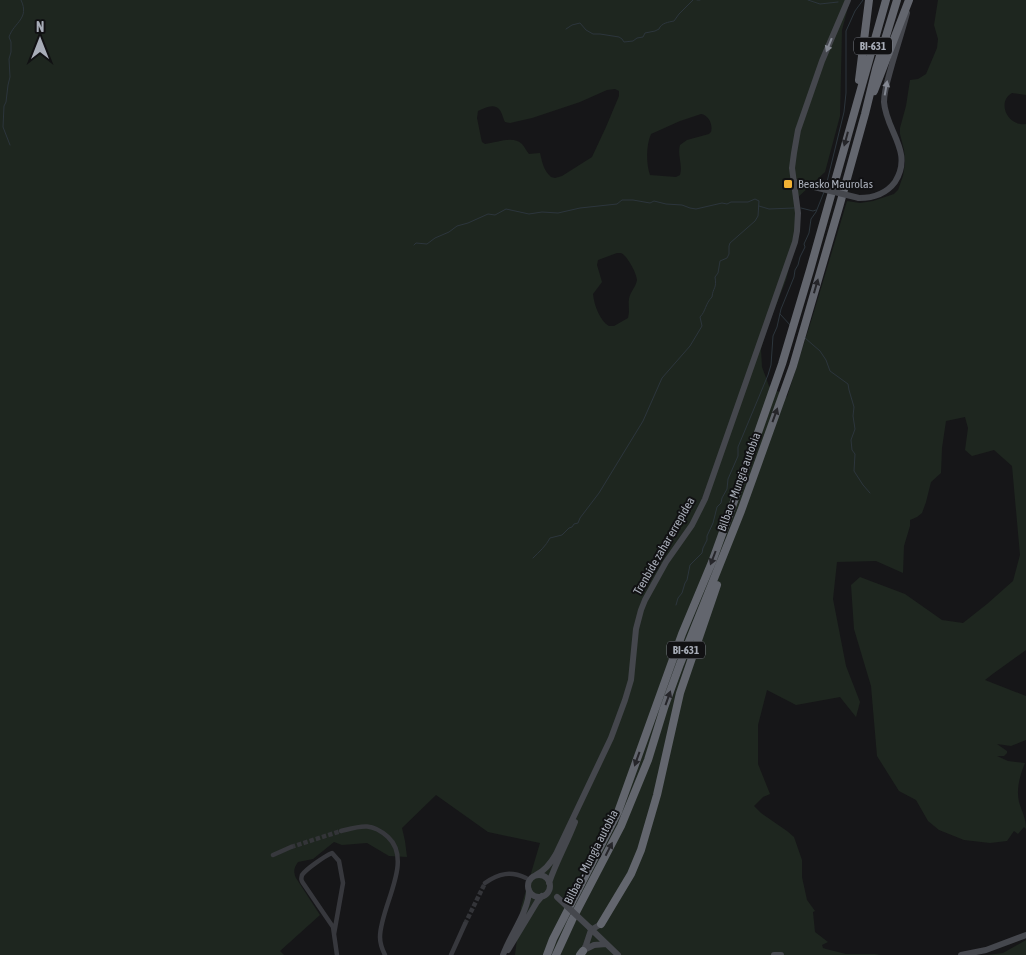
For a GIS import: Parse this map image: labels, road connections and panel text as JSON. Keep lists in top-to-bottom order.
{
  "streets": {
    "highway": ["BI-631", "Bilbao - Mungia autobia"],
    "street": ["Trenbide zahar errepidea"]
  },
  "places": {
    "transit": ["Beasko Maurolas"]
  },
  "north": "top"
}
